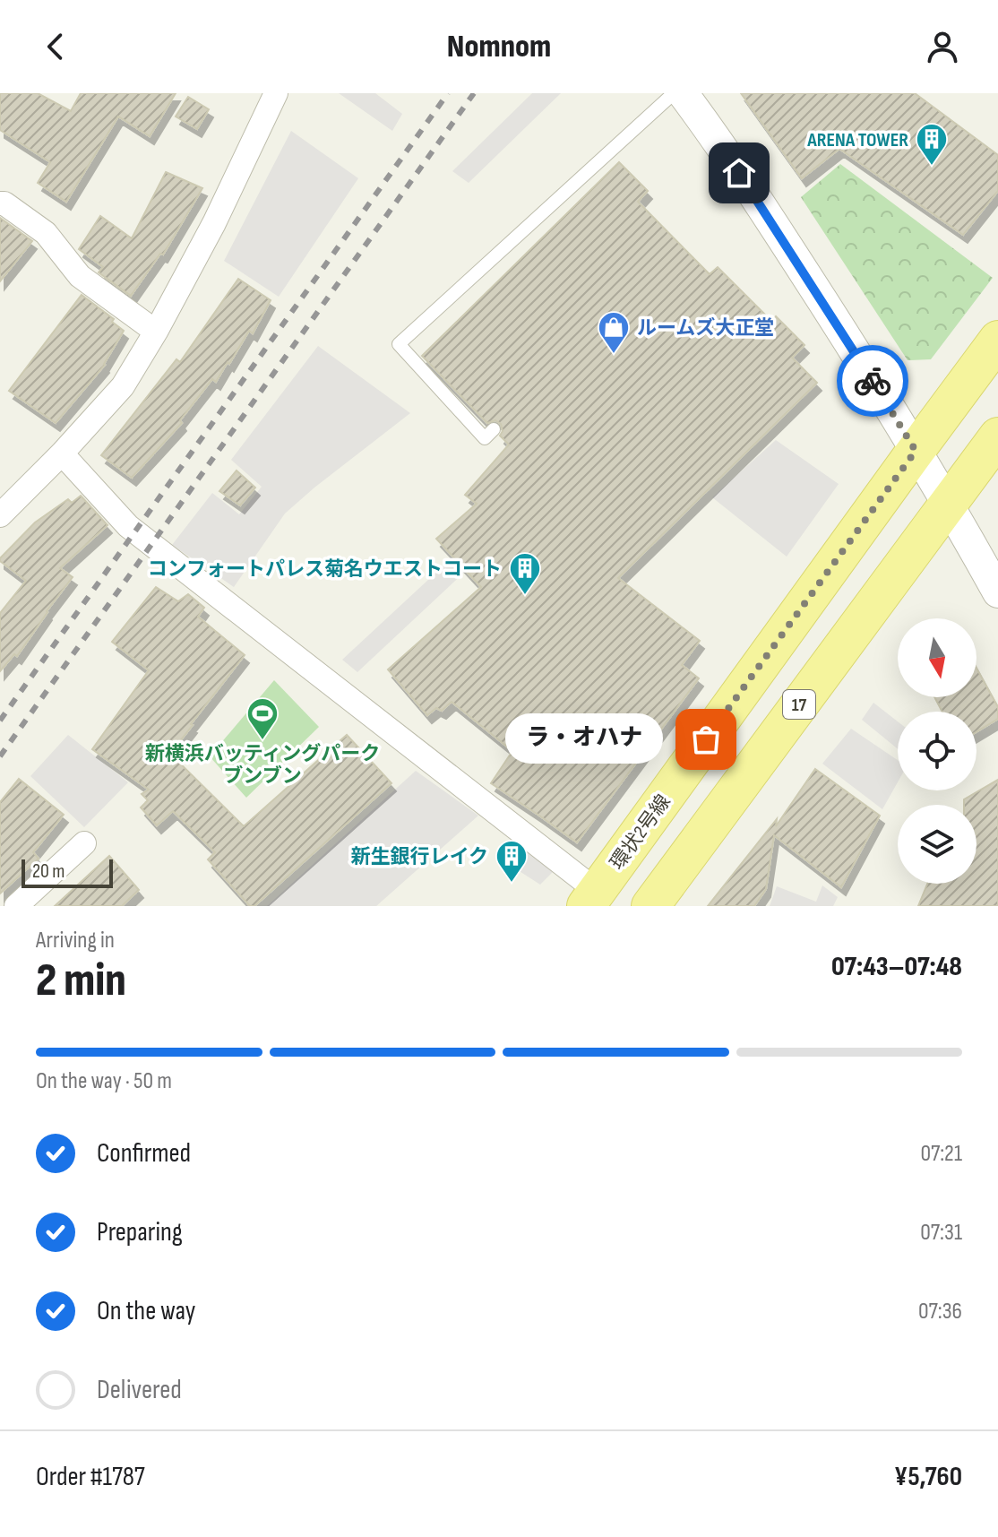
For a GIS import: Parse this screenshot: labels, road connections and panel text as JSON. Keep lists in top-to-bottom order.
{
  "streets": {
    "main road": ["17", "環状2号線"]
  },
  "places": {
    "building": ["ARENA TOWER", "コンフォートパレス菊名ウエストコート", "新生銀行レイク"],
    "shop": ["ルームズ大正堂"],
    "other": ["ラ・オハナ"],
    "sports": ["新横浜バッティングパーク ブンブン"]
  },
  "scale_bar": "20 m",
  "north": "bottom",
  "page": {
    "header": "Nomnom",
    "bubble": "ラ・オハナ",
    "scale": "20 m",
    "heading": ["2 min", "Arriving in", "07:43–07:48"],
    "panel": ["Order #1787", "¥5,760"],
    "bar": "On the way · 50 m",
    "list": [
      ["Confirmed", "07:21"],
      ["Preparing", "07:31"],
      ["On the way", "07:36"],
      "Delivered"
    ]
  }
}
